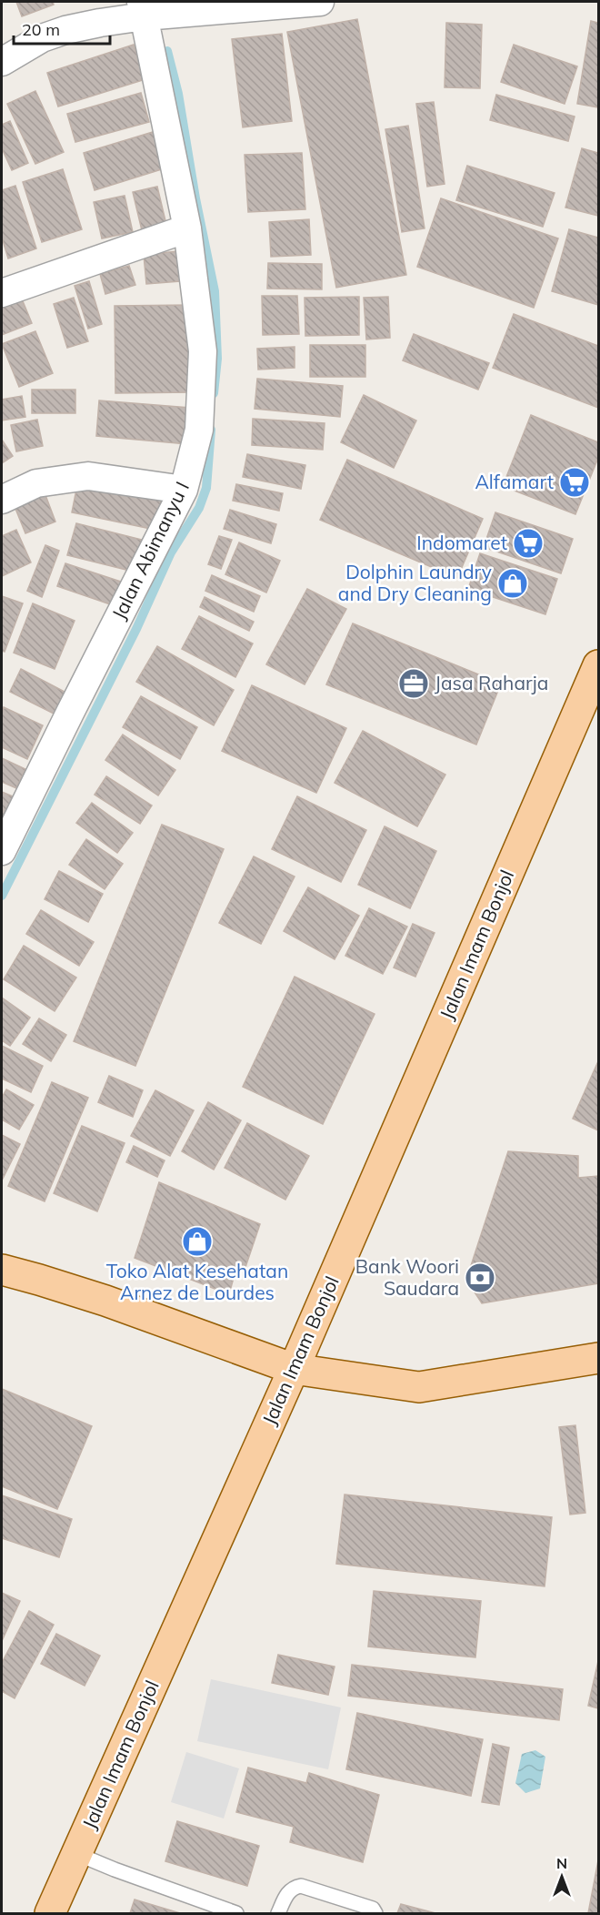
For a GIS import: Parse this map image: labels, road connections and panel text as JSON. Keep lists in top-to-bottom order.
{
  "streets": {
    "main road": ["Jalan Imam Bonjol"],
    "street": ["Jalan Abimanyu I"]
  },
  "places": {
    "supermarket": ["Alfamart", "Indomaret"],
    "shop": ["Dolphin Laundry and Dry Cleaning", "Toko Alat Kesehatan Arnez de Lourdes"],
    "office": ["Jasa Raharja"],
    "bank": ["Bank Woori Saudara"]
  },
  "scale_bar": "20 m",
  "north": "top"
}
